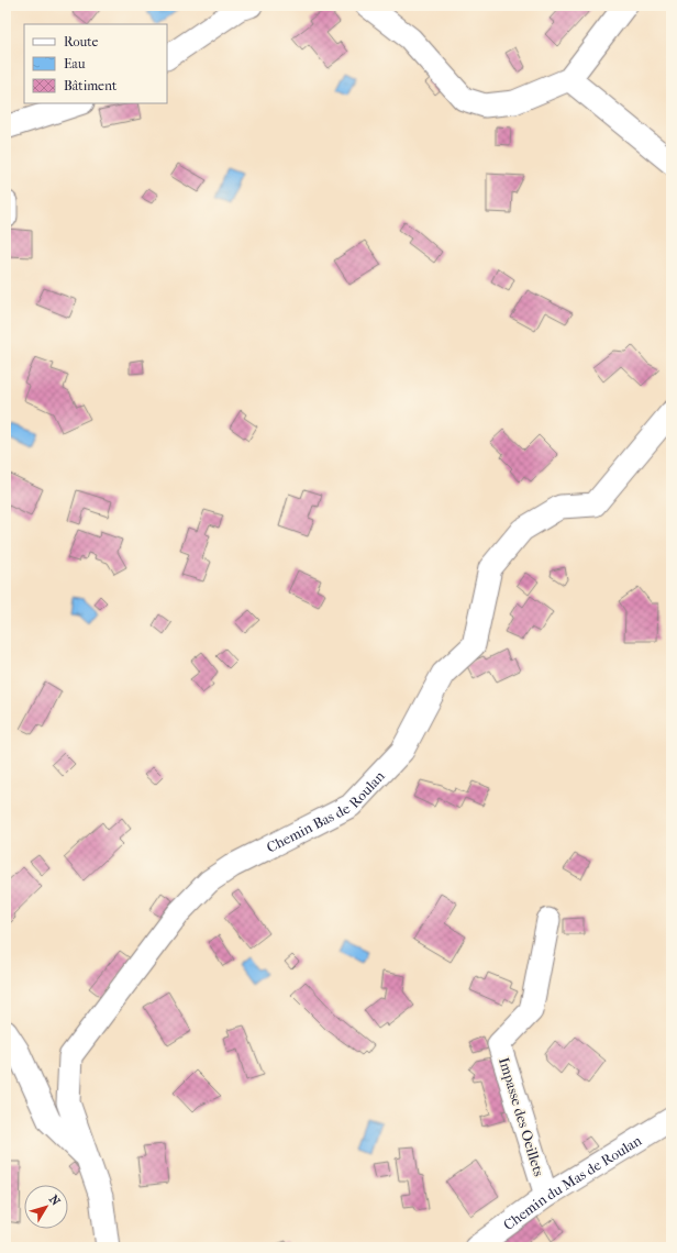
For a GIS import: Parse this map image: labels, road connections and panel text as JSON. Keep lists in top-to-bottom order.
{
  "streets": {
    "street": ["Chemin Bas de Roulan", "Impasse des Oeillets", "Chemin du Mas de Roulan"]
  },
  "crossings": [
    ["Impasse des Oeillets", "Chemin du Mas de Roulan"]
  ],
  "legend": ["Route", "Eau", "Bâtiment"],
  "north": "top right"
}
